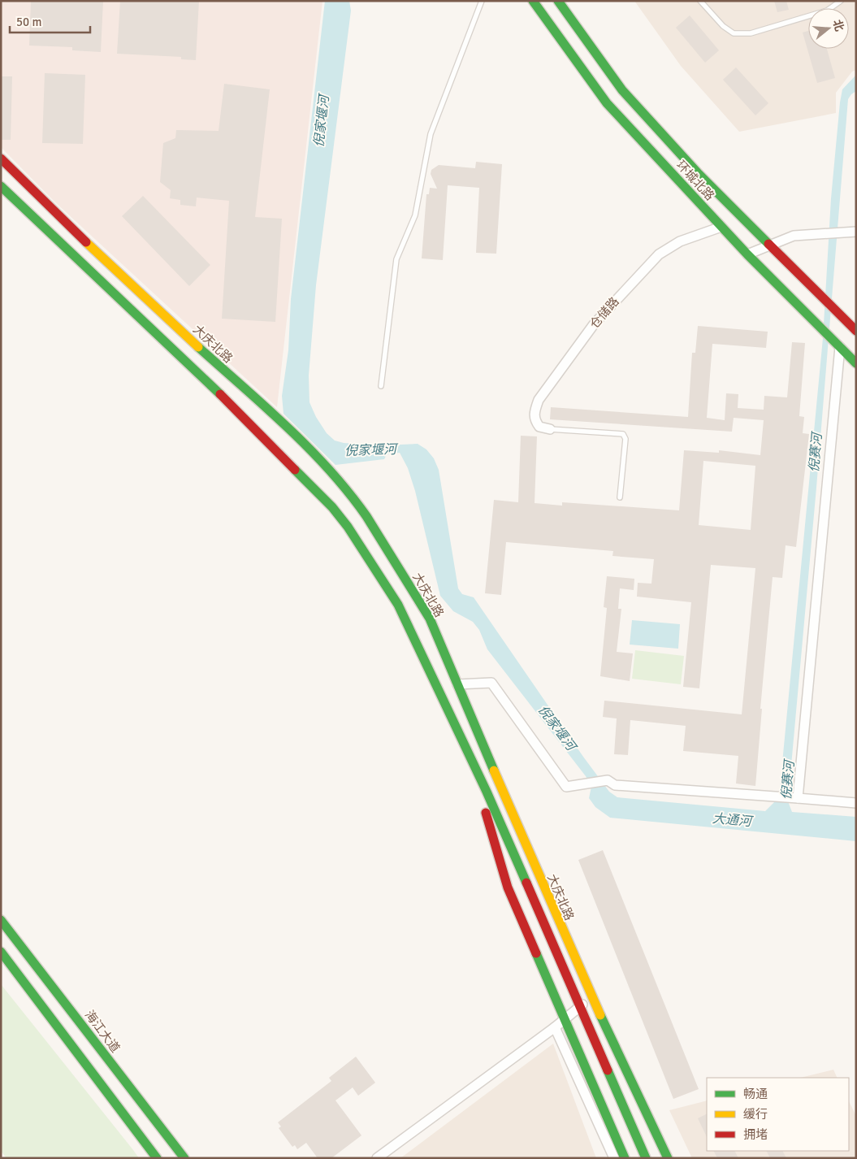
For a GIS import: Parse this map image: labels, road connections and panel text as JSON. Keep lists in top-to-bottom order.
{
  "streets": {
    "main road": ["环城北路", "大庆北路", "海江大道"],
    "street": ["仓储路"]
  },
  "crossings": [
    ["环城北路", "仓储路"]
  ],
  "water": ["倪家堰河", "倪赛河", "大通河"],
  "legend": ["畅通", "缓行", "拥堵"],
  "scale_bar": "50 m",
  "north": "right"
}
